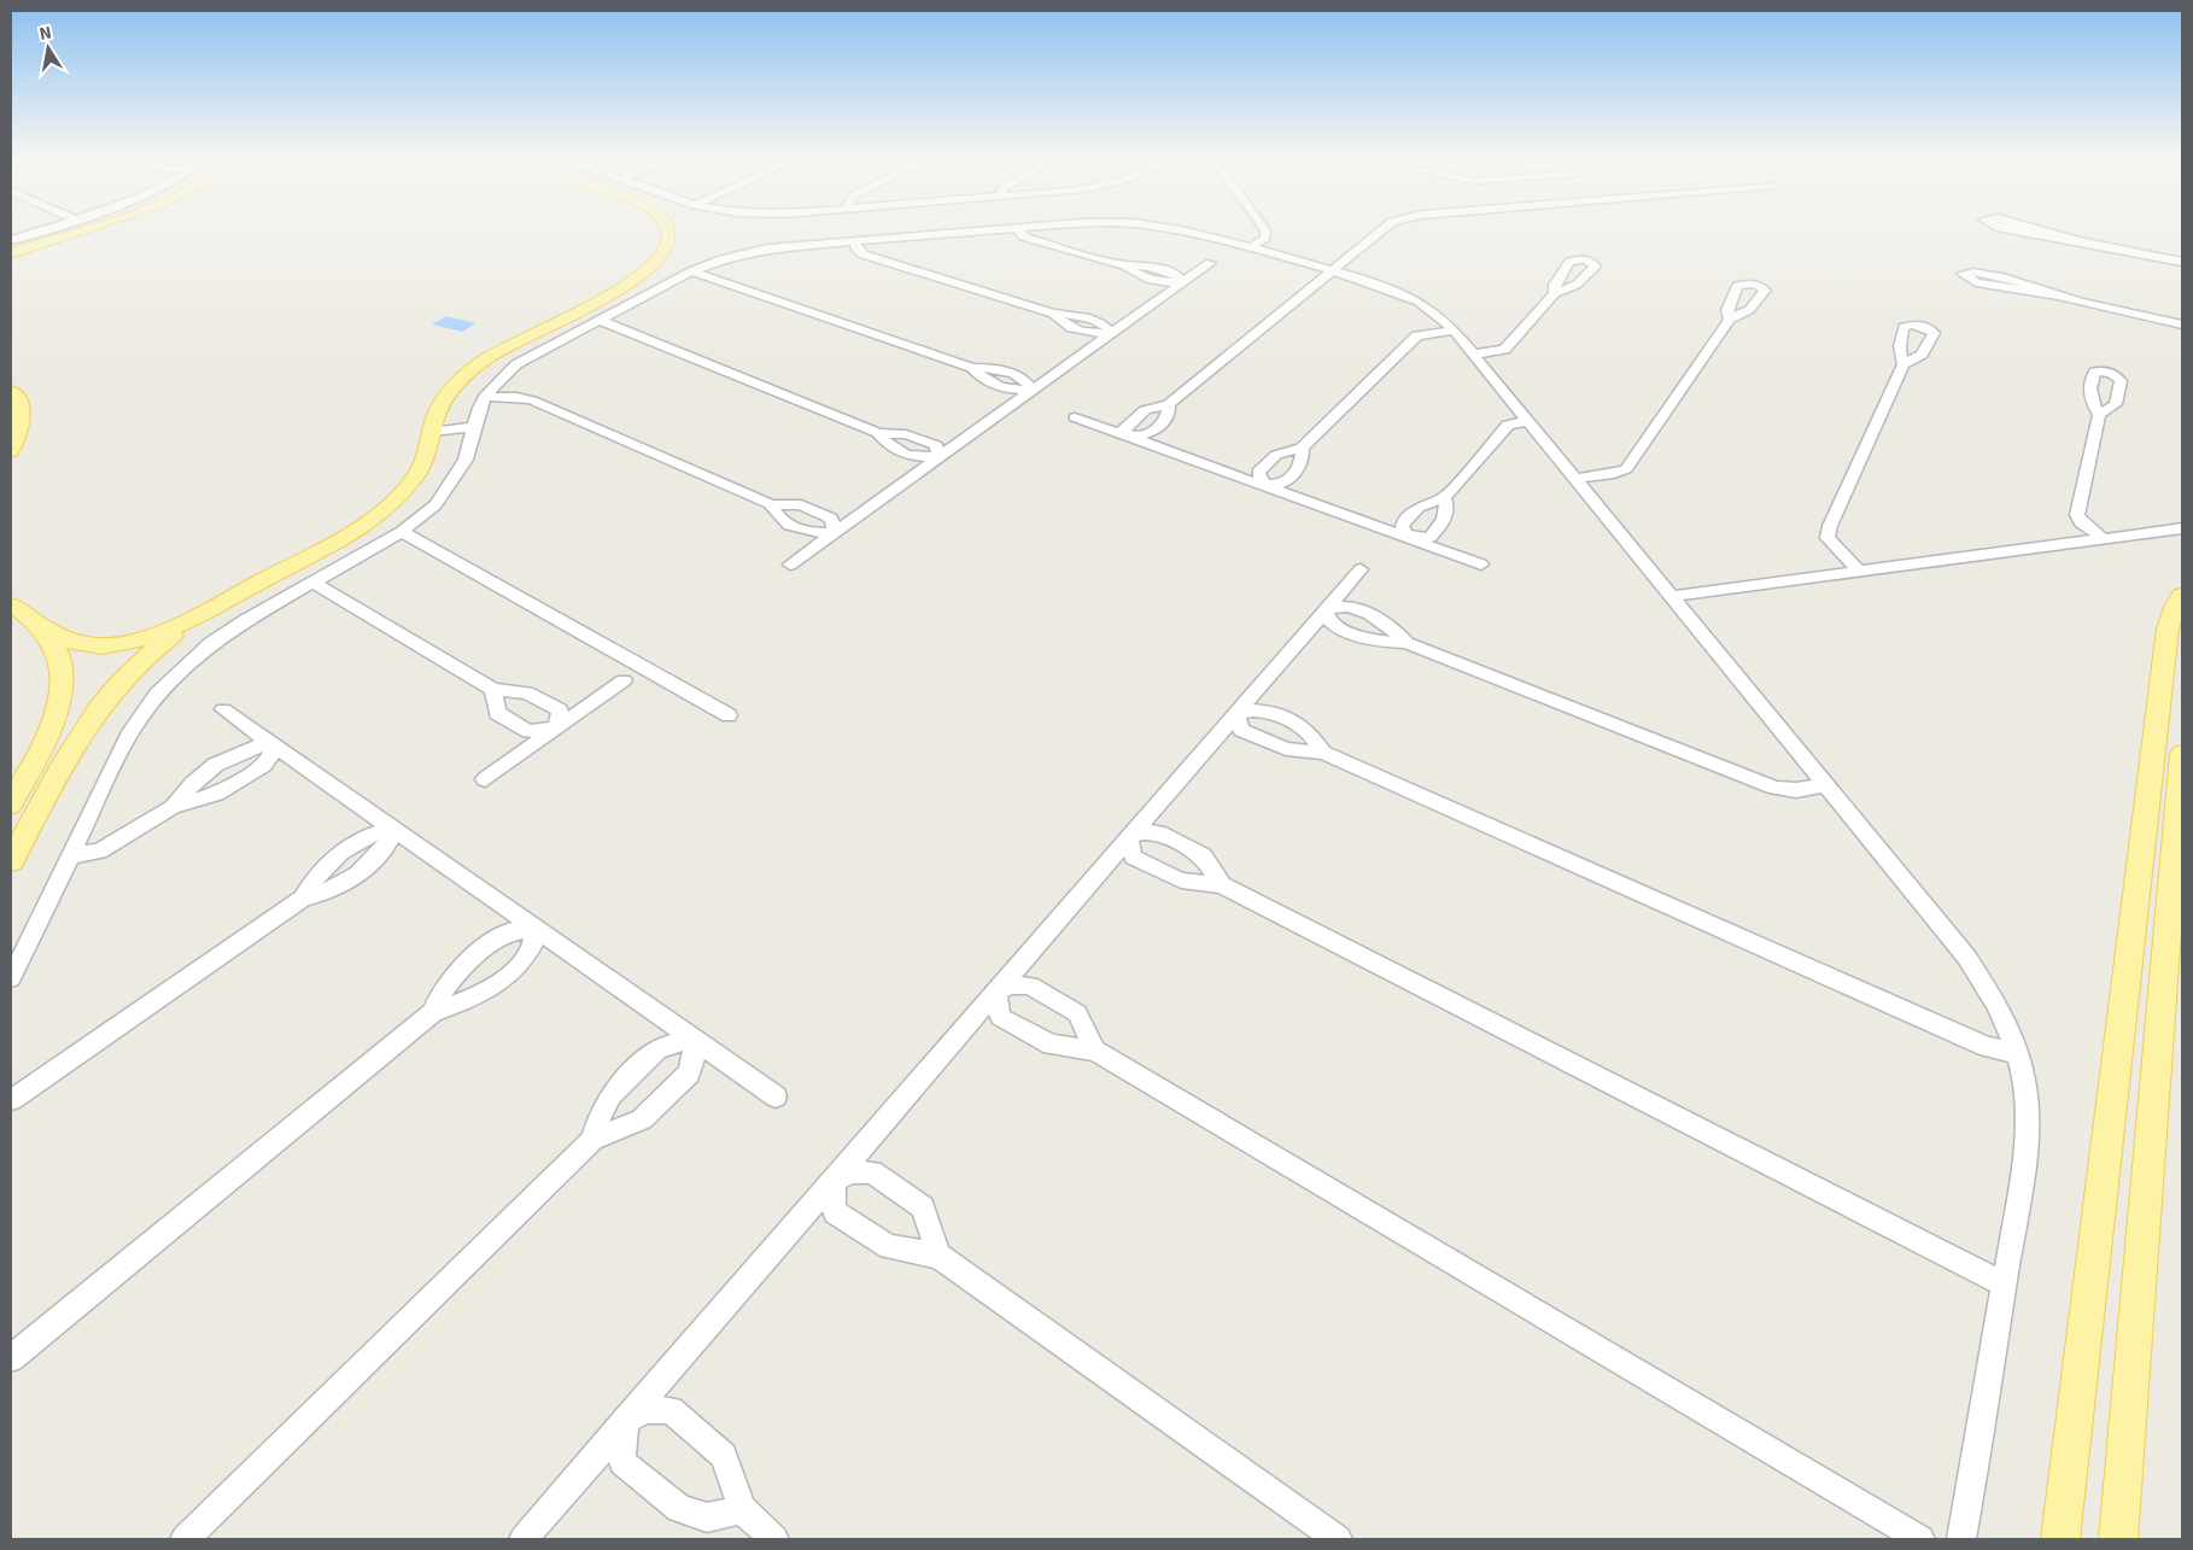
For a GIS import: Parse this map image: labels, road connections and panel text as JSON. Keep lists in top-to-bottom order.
{
  "north": "top"
}
